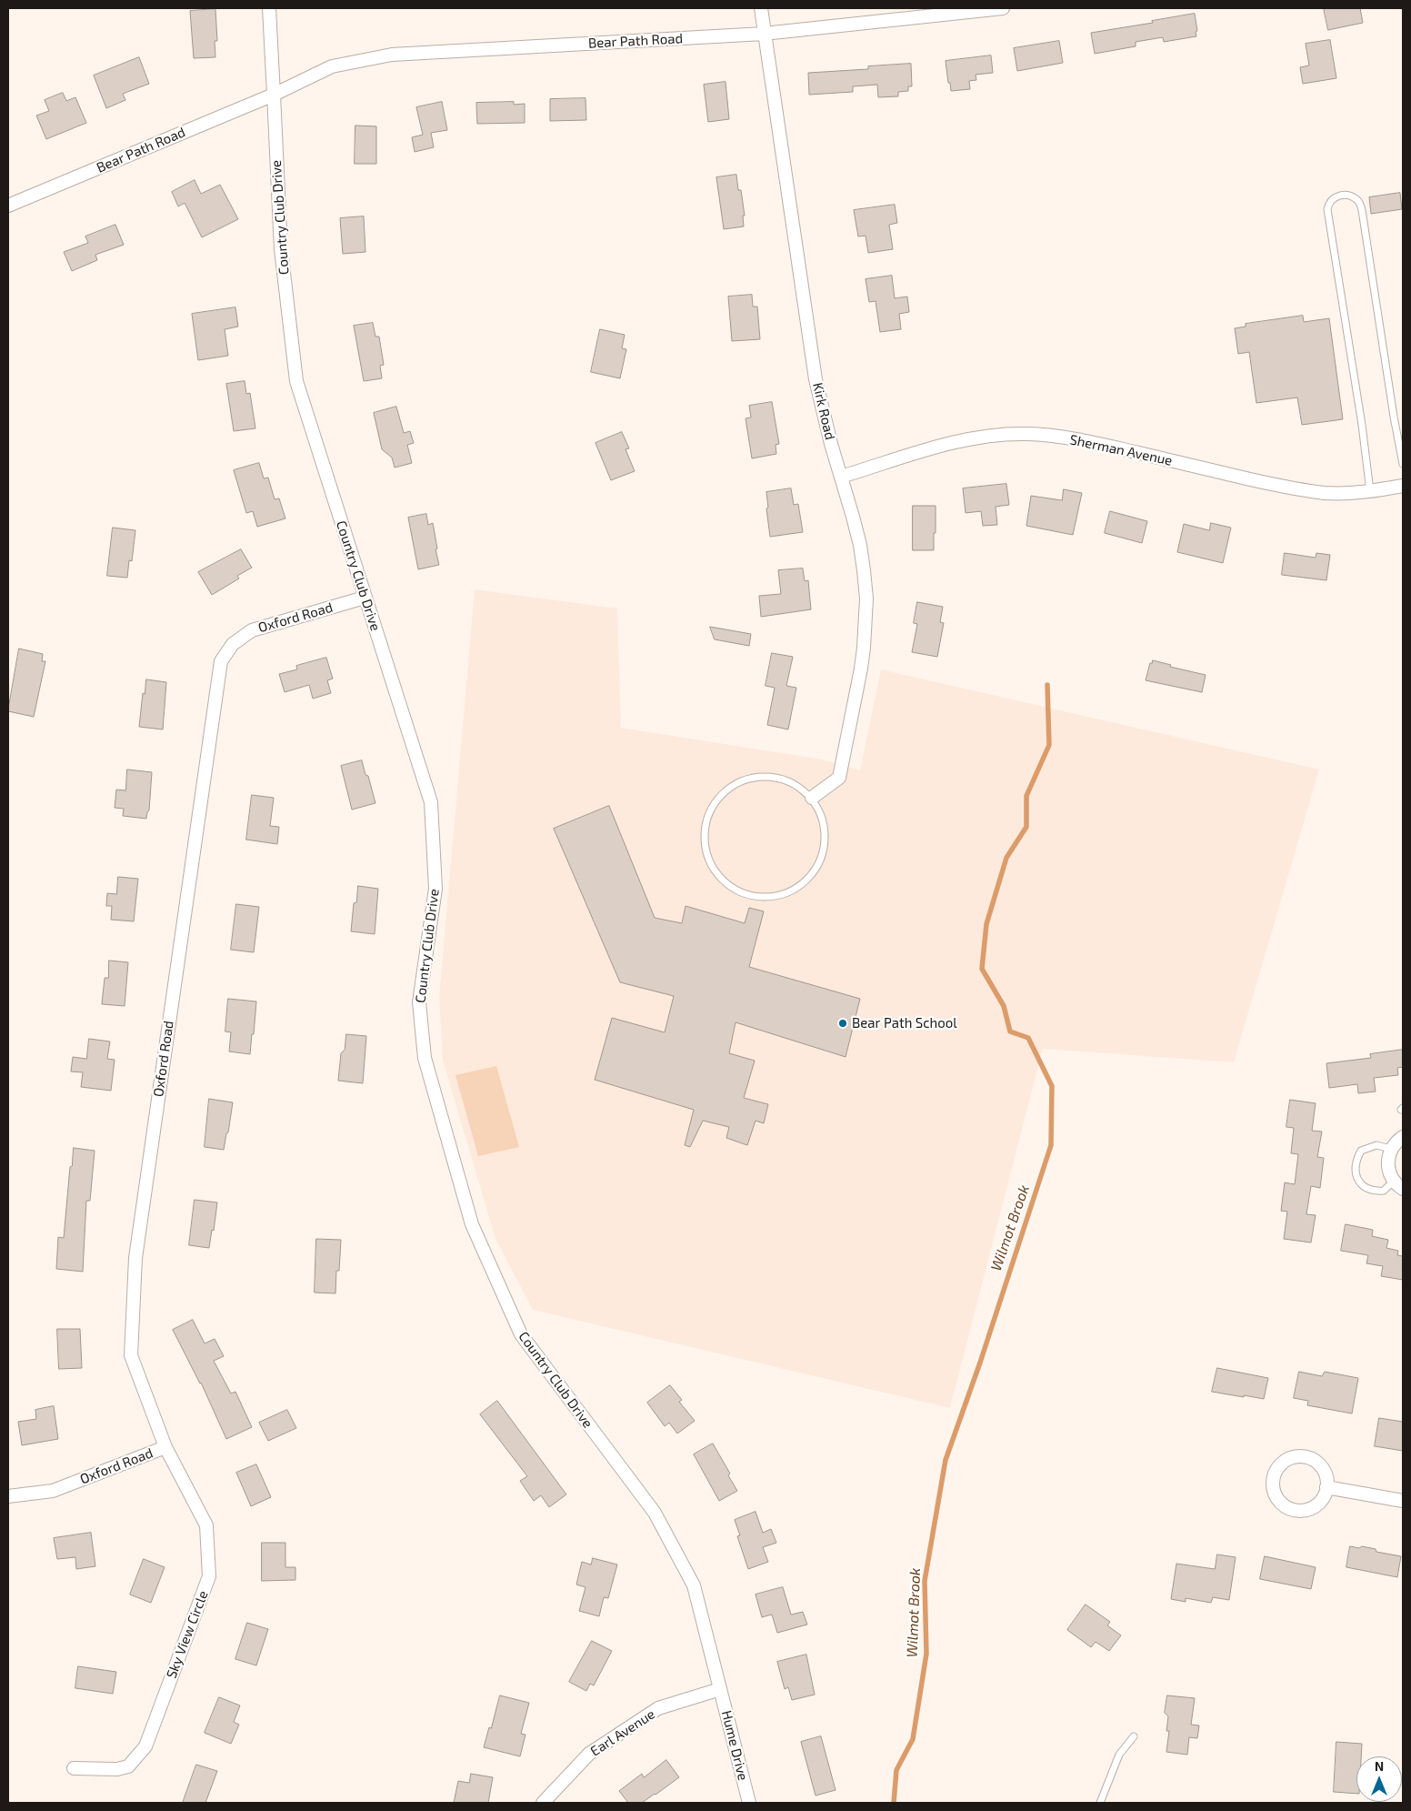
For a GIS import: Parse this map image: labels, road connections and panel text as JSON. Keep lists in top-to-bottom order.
{
  "streets": {
    "street": [
      "Bear Path Road",
      "Country Club Drive",
      "Kirk Road",
      "Sherman Avenue",
      "Oxford Road",
      "Sky View Circle",
      "Earl Avenue",
      "Hume Drive"
    ]
  },
  "crossings": [
    ["Bear Path Road", "Country Club Drive"],
    ["Bear Path Road", "Kirk Road"],
    ["Country Club Drive", "Oxford Road"],
    ["Country Club Drive", "Earl Avenue"],
    ["Country Club Drive", "Hume Drive"],
    ["Kirk Road", "Sherman Avenue"],
    ["Oxford Road", "Sky View Circle"],
    ["Earl Avenue", "Hume Drive"]
  ],
  "water": ["Wilmot Brook"],
  "places": ["Bear Path School"],
  "north": "top"
}
